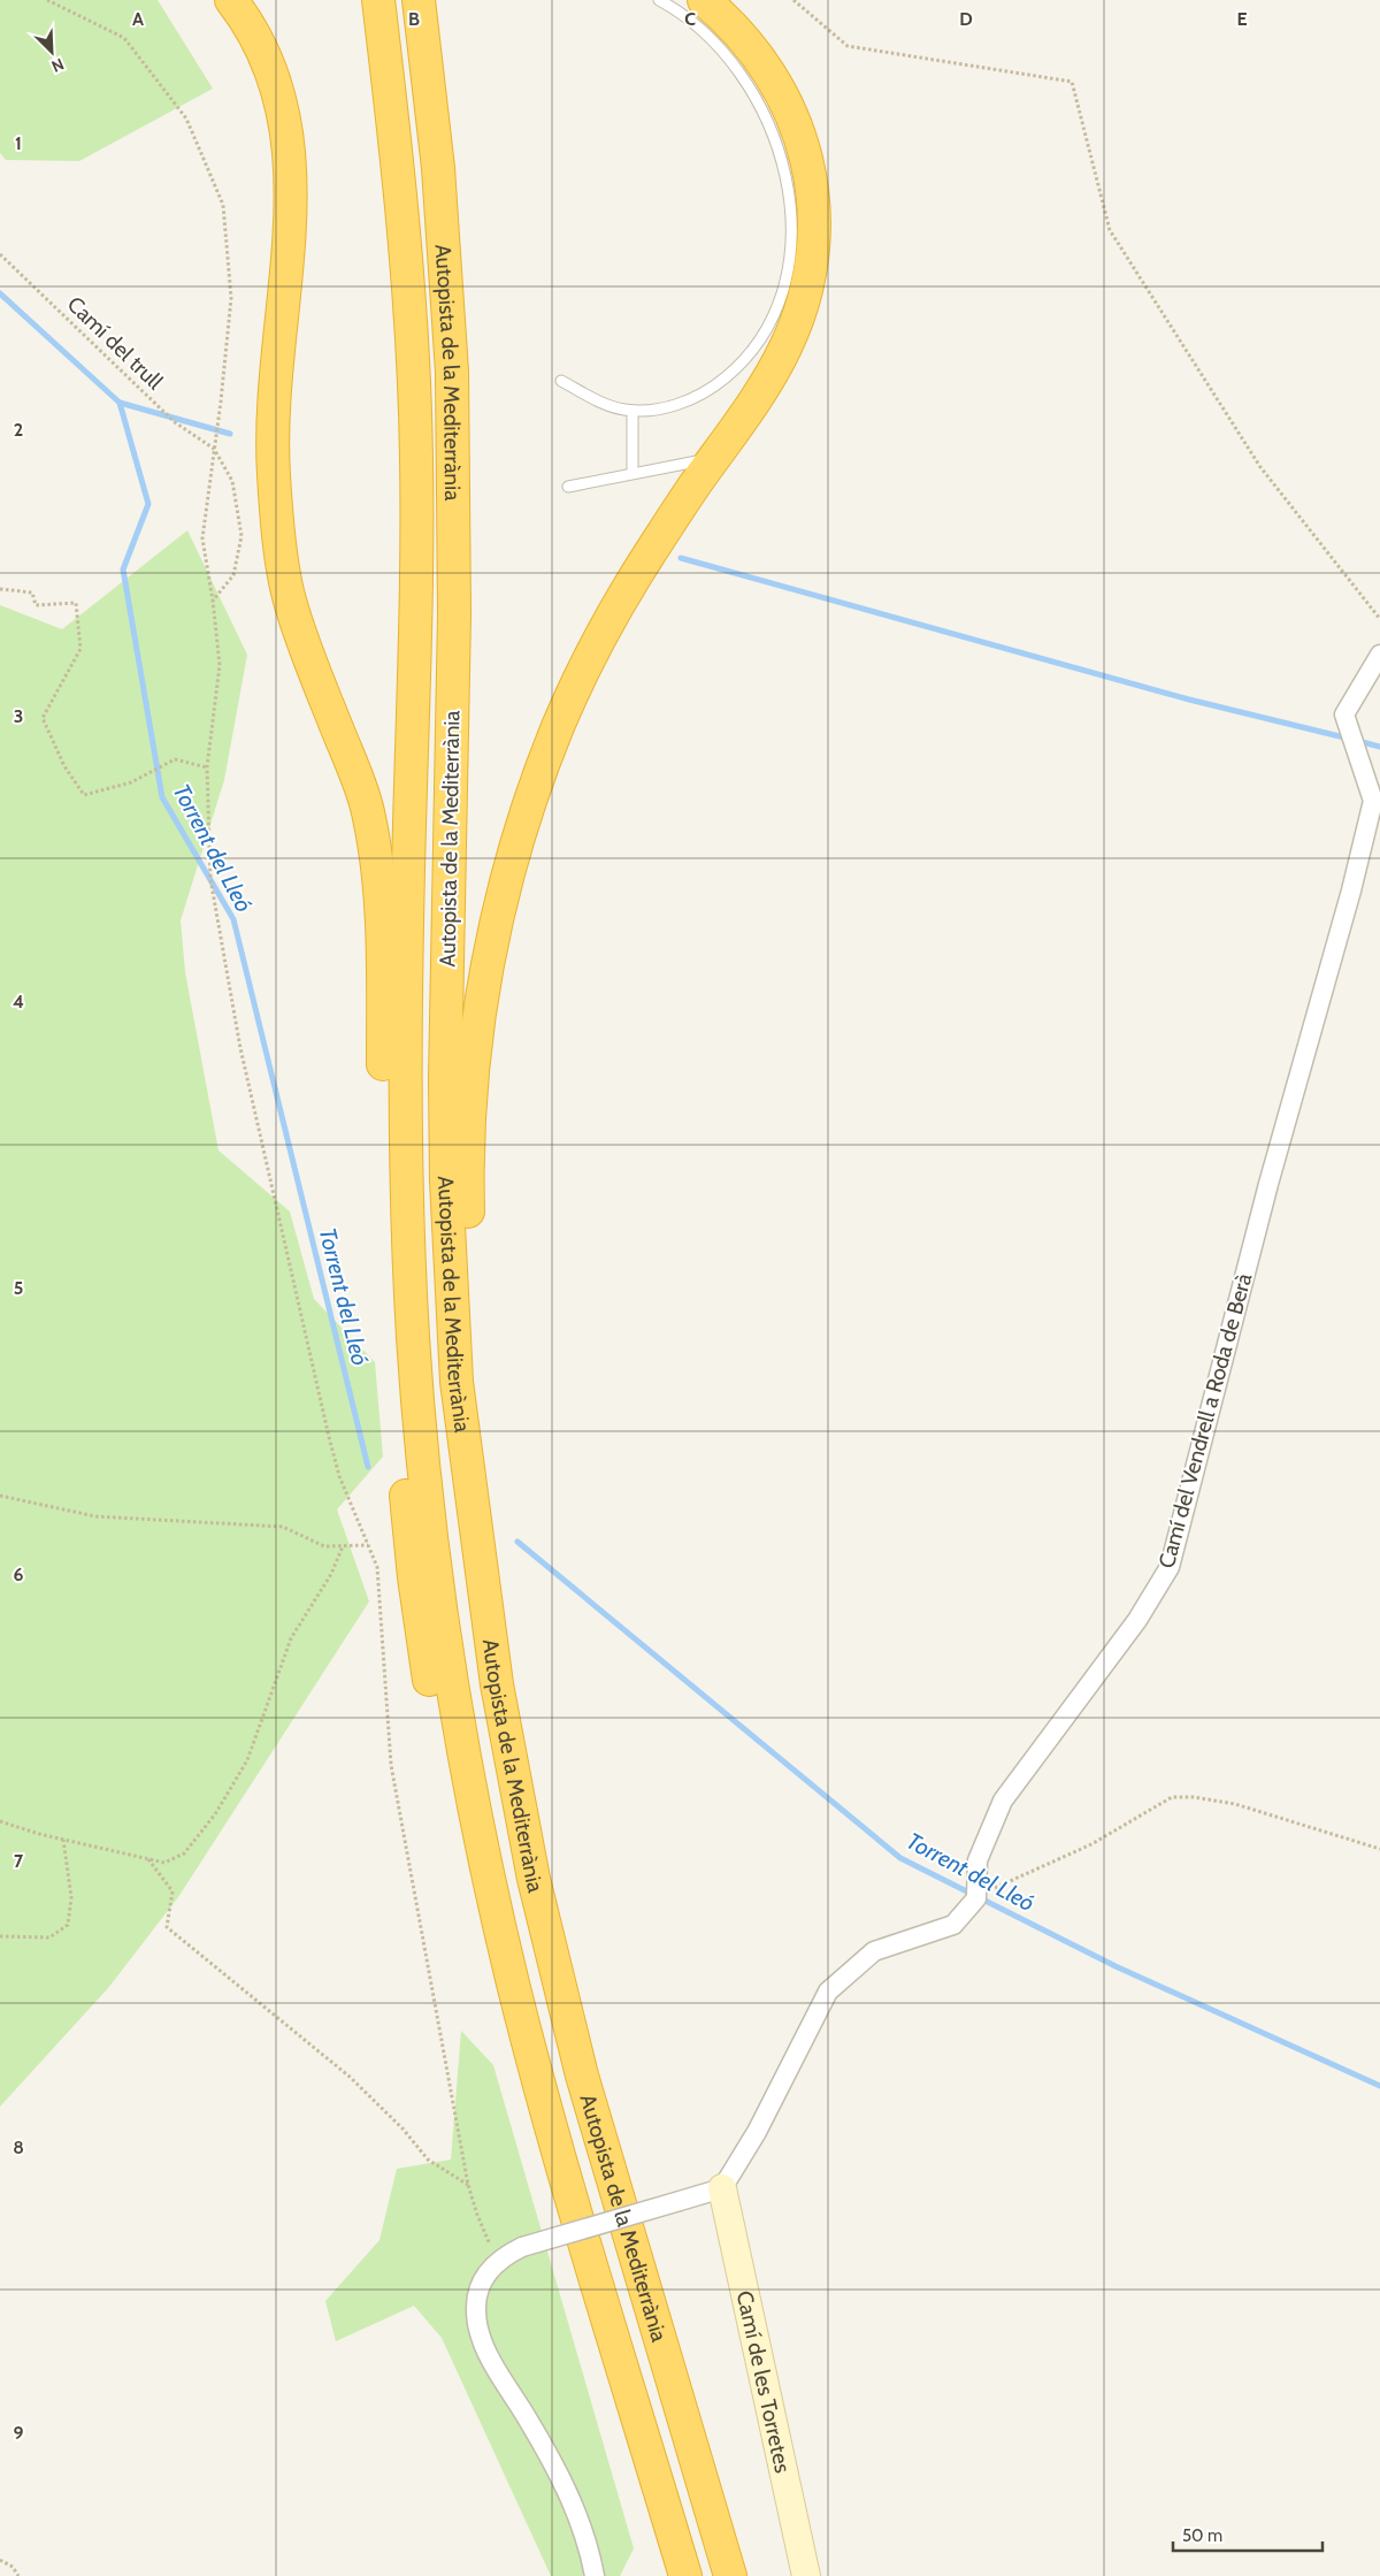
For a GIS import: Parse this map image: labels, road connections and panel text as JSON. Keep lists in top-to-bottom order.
{
  "streets": {
    "highway": ["Autopista de la Mediterrània"],
    "street": ["Camí del Vendrell a Roda de Berà", "Camí de les Torretes"],
    "path": ["Camí del trull"]
  },
  "water": ["Torrent del Lleó"],
  "scale_bar": "50 m",
  "north": "bottom right",
  "grid": {
    "columns": [
      "A",
      "B",
      "C",
      "D",
      "E"
    ],
    "rows": [
      "1",
      "2",
      "3",
      "4",
      "5",
      "6",
      "7",
      "8",
      "9"
    ]
  }
}
